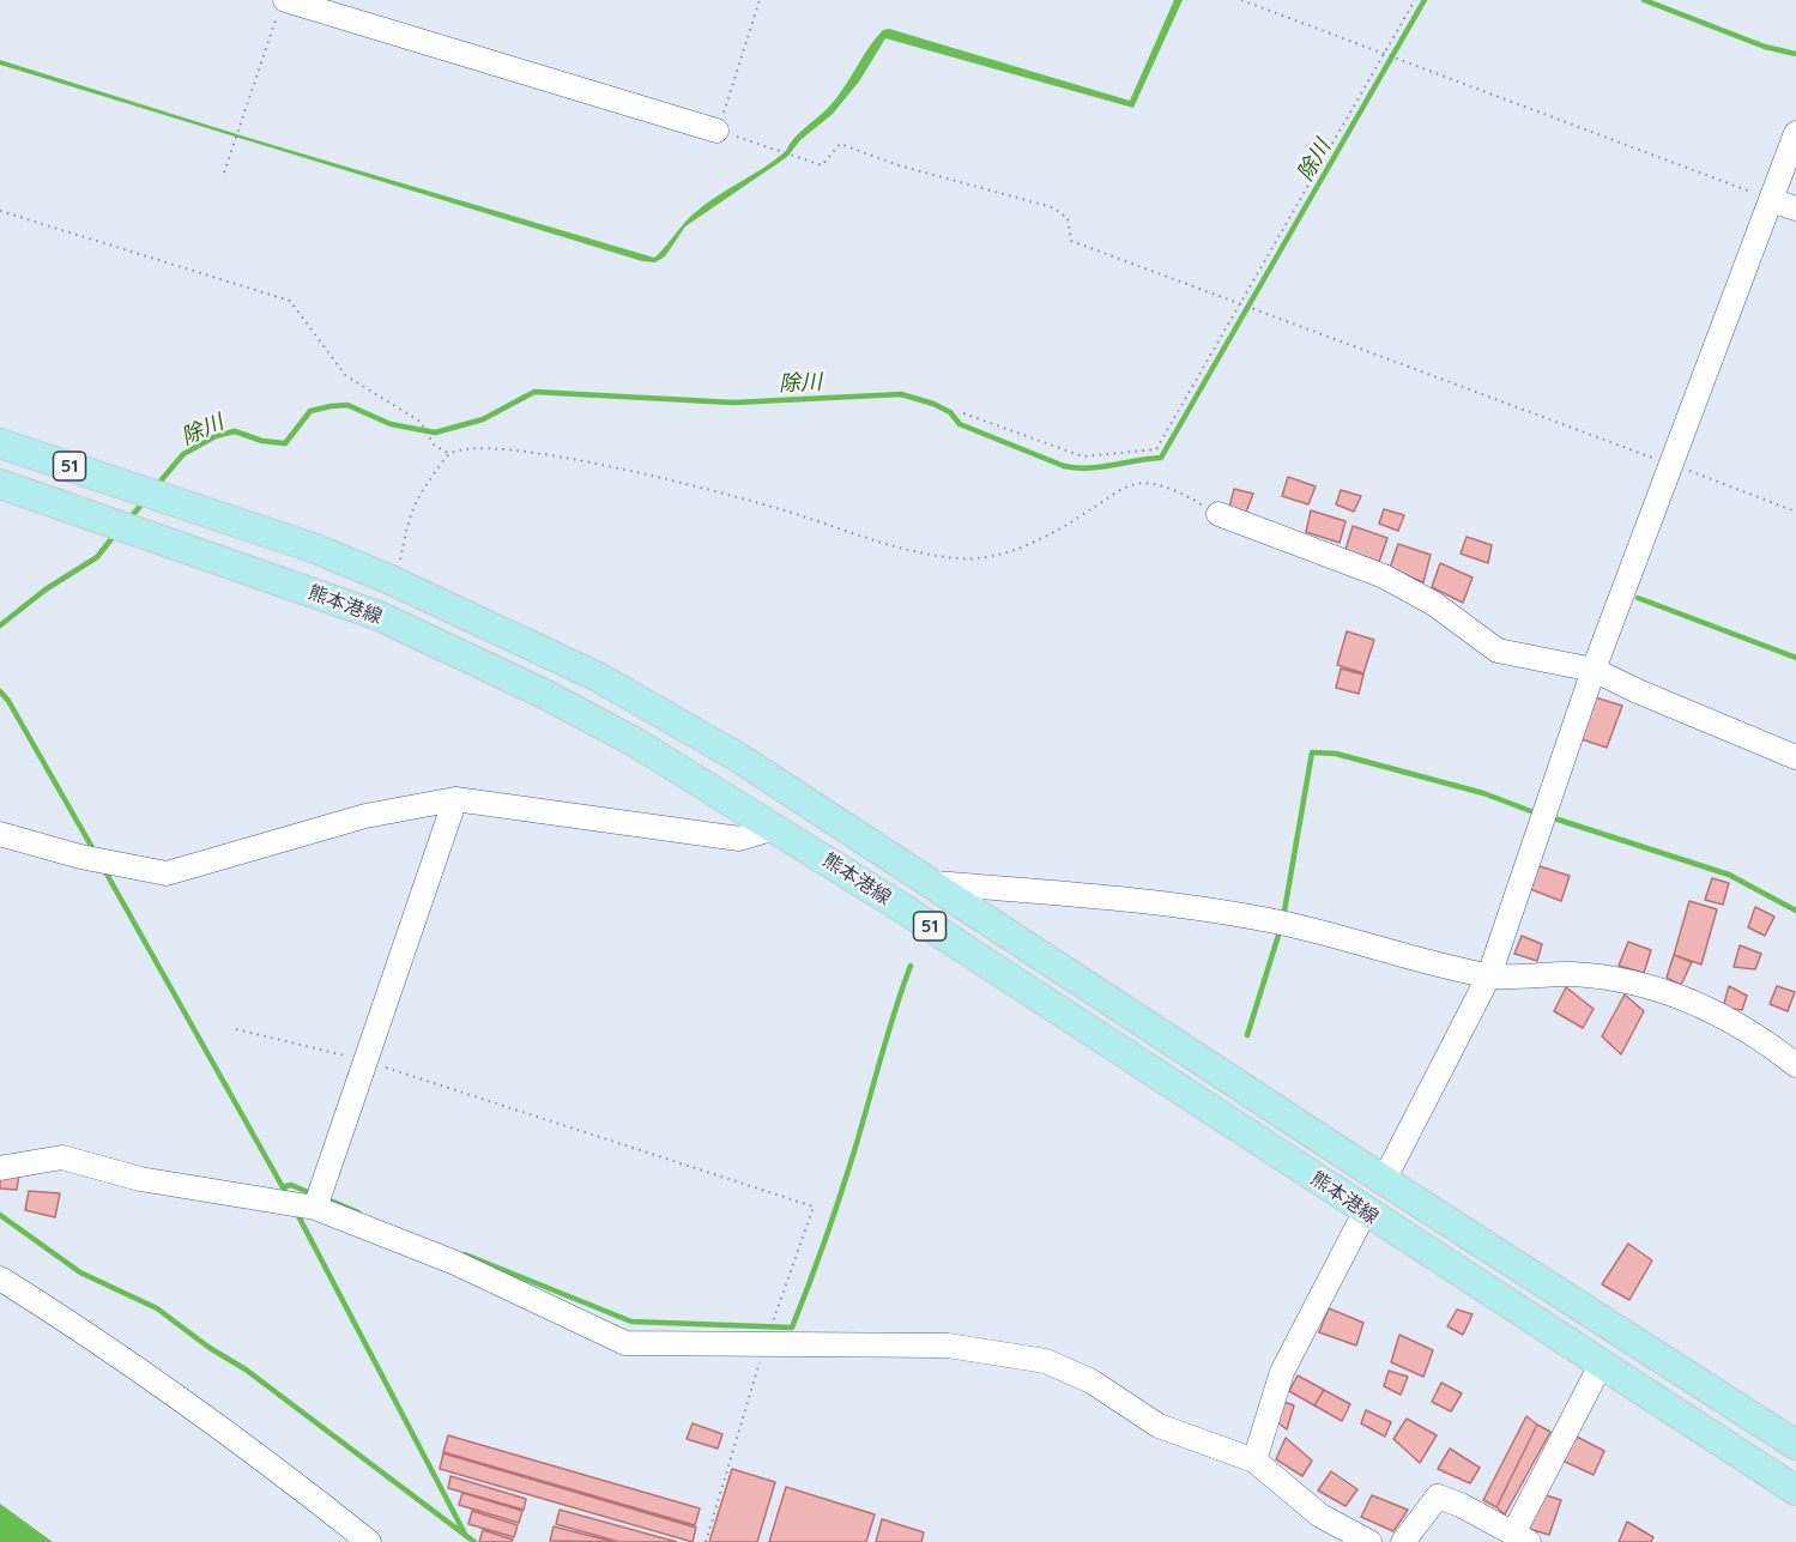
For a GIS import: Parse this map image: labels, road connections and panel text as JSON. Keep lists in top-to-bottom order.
{
  "streets": {
    "main road": ["51", "熊本港線"]
  },
  "water": ["除川"]
}
